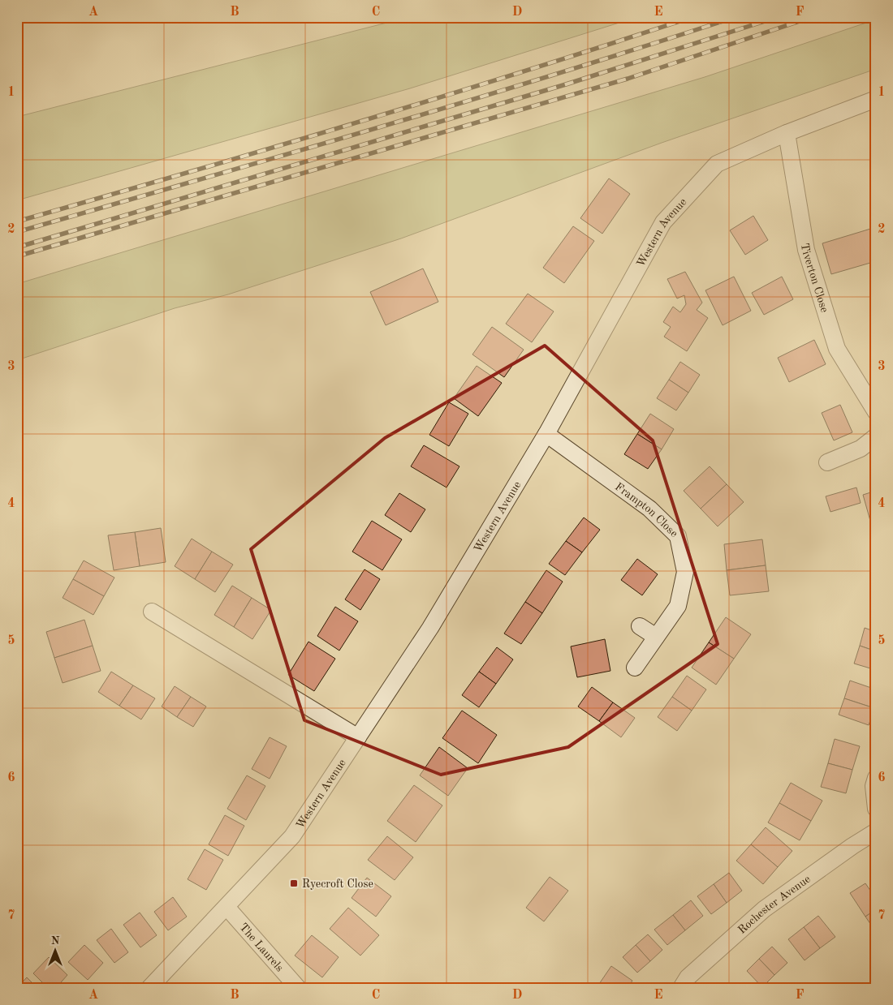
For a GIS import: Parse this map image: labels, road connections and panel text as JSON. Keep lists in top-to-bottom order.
{
  "streets": {
    "street": [
      "Western Avenue",
      "Tiverton Close",
      "Frampton Close",
      "Rochester Avenue",
      "The Laurels"
    ]
  },
  "crossings": [
    ["Western Avenue", "Tiverton Close"],
    ["Western Avenue", "Frampton Close"],
    ["Western Avenue", "The Laurels"]
  ],
  "places": {
    "transit": ["Ryecroft Close"]
  },
  "north": "top",
  "grid": {
    "columns": [
      "A",
      "B",
      "C",
      "D",
      "E",
      "F"
    ],
    "rows": [
      "1",
      "2",
      "3",
      "4",
      "5",
      "6",
      "7"
    ]
  }
}
